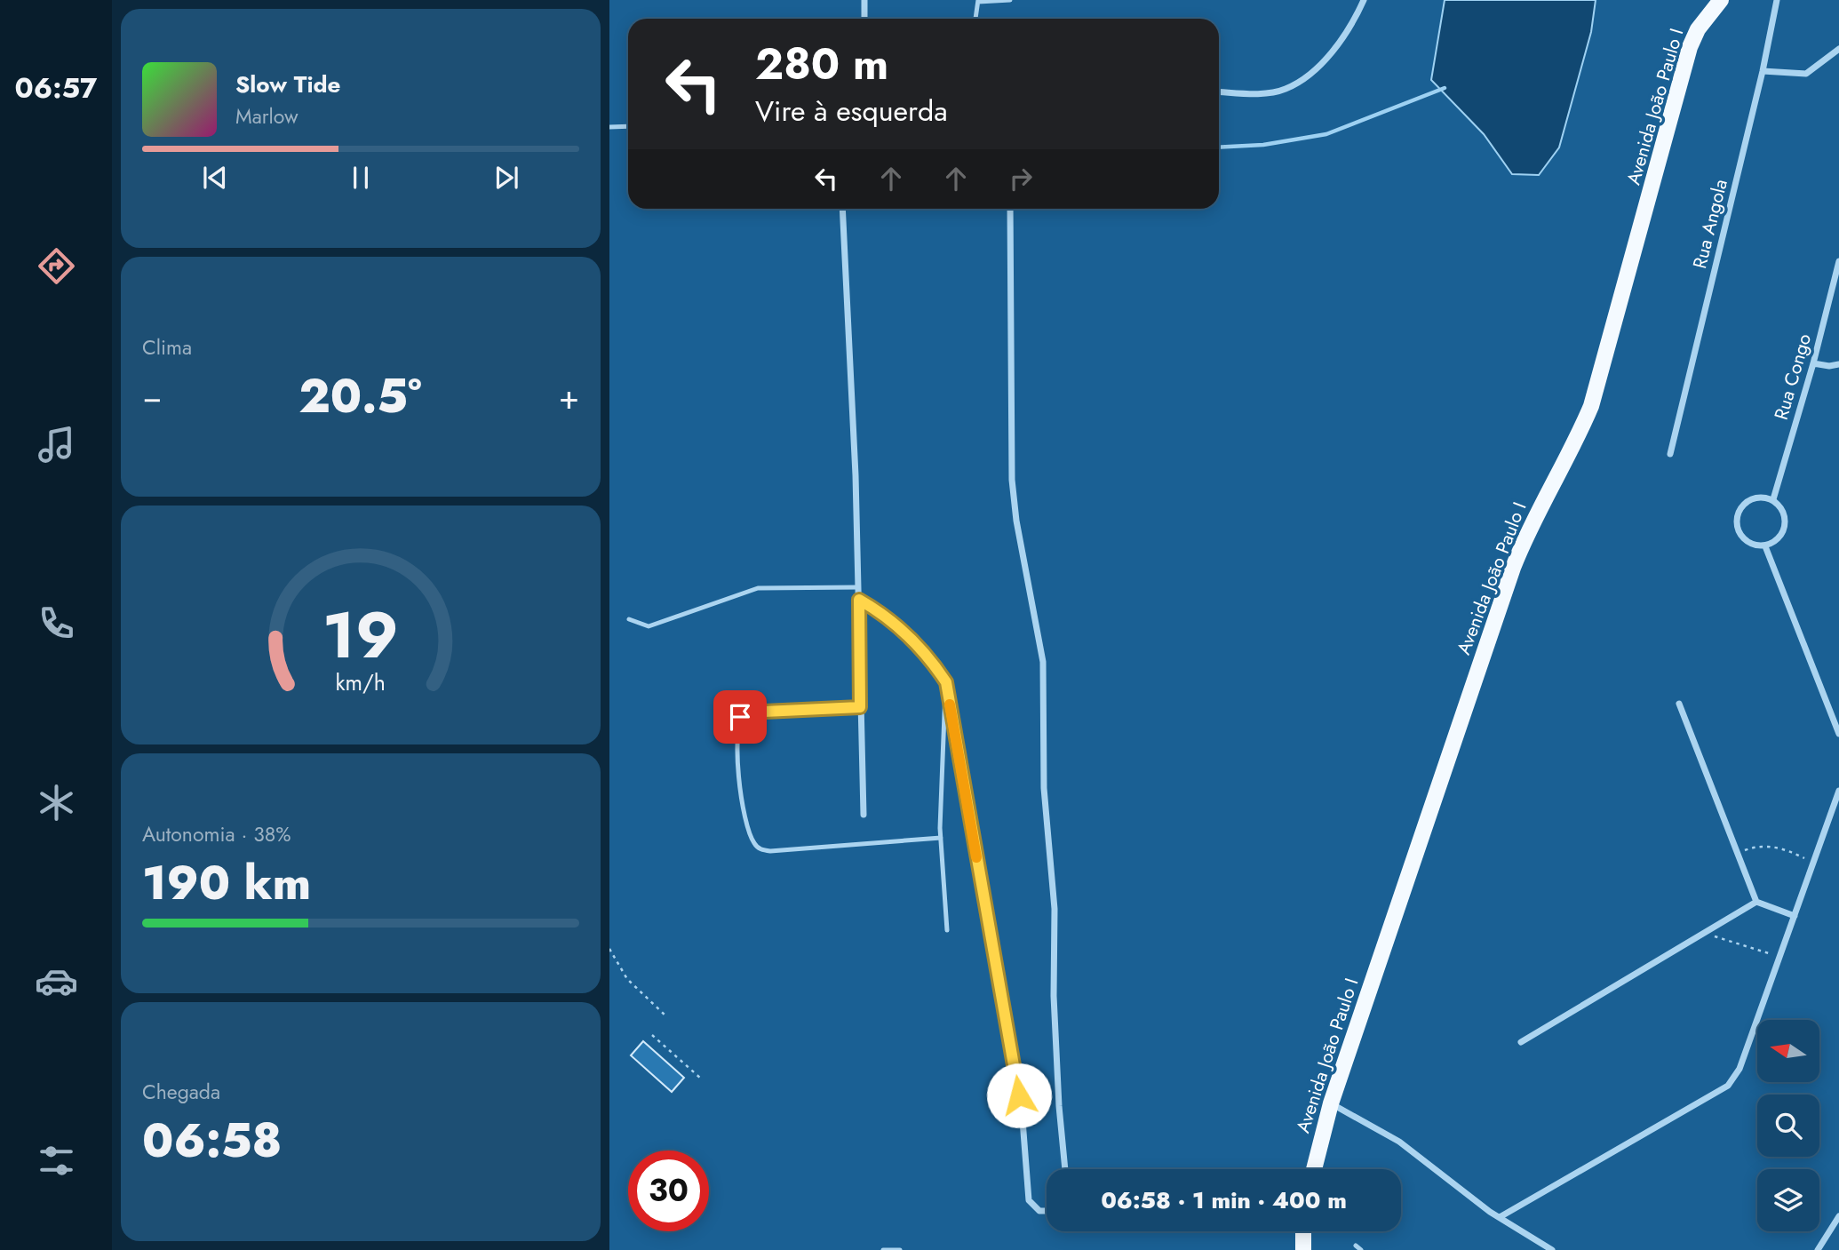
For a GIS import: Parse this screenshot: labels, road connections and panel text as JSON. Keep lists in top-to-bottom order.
{
  "streets": {
    "main road": ["Avenida João Paulo I"],
    "street": ["Rua Angola", "Rua Congo"]
  },
  "north": "left",
  "page": {
    "tabs": "06:57",
    "turn": ["280 m", "Vire à esquerda"],
    "song": ["Slow Tide", "Marlow"],
    "tile": [
      "Clima",
      ["Autonomia · 38%", "190 km"],
      ["Chegada", "06:58"]
    ],
    "heat": ["−", "20.5°", "+"],
    "limit": "30",
    "trip": "06:58 · 1 min · 400 m",
    "gauge": ["19", "km/h"]
  }
}
